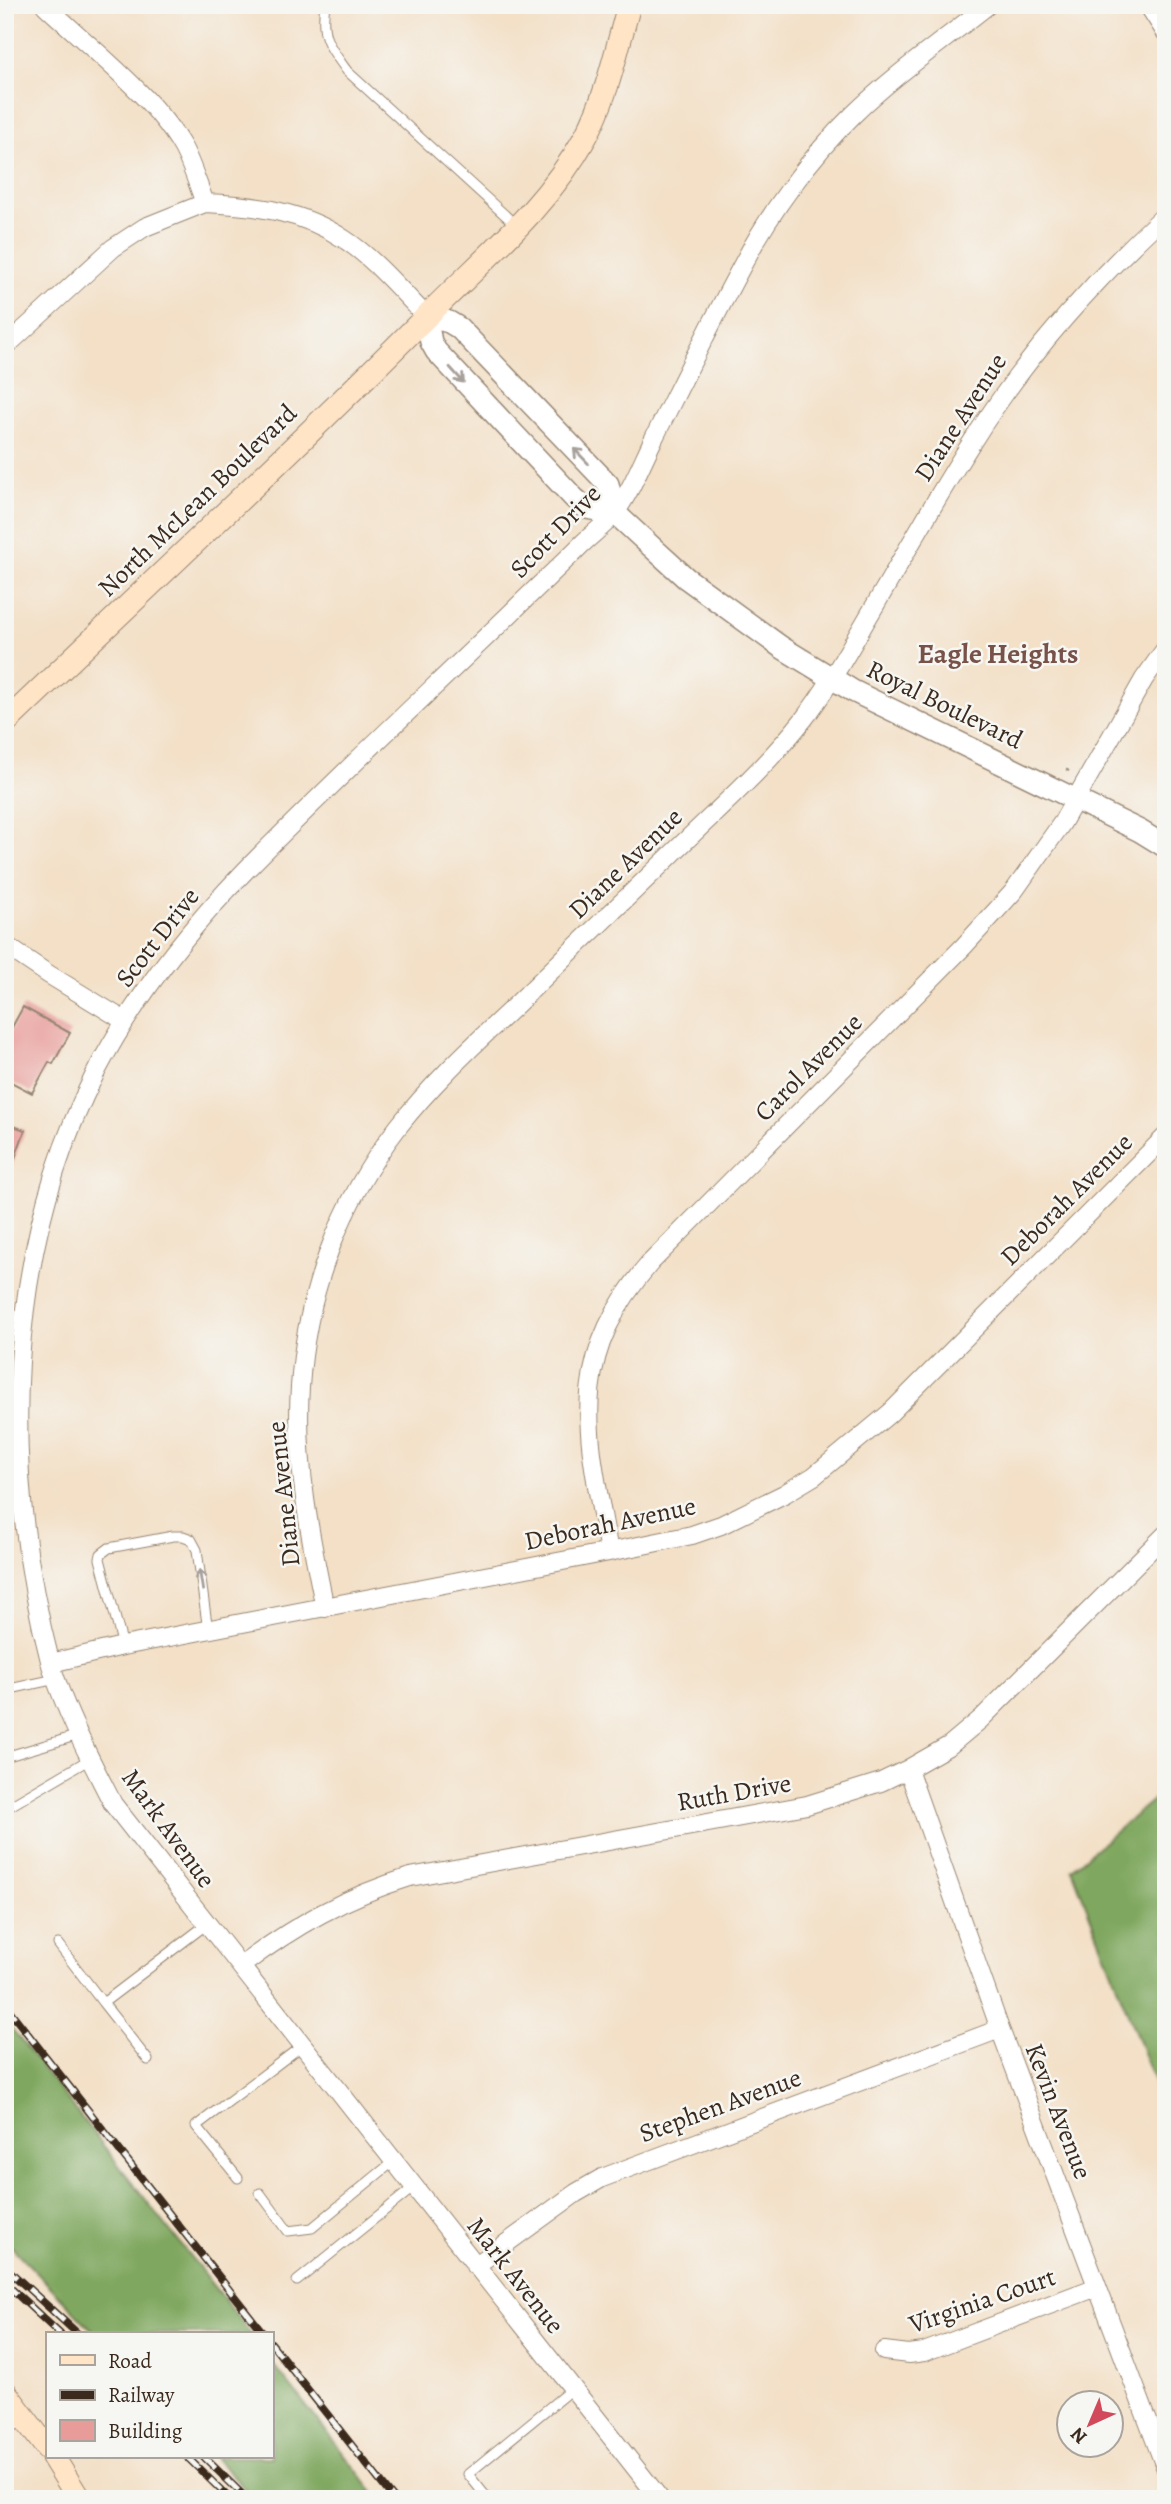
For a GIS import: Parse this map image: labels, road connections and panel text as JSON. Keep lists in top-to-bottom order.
{
  "streets": {
    "main road": ["North McLean Boulevard"],
    "street": [
      "Diane Avenue",
      "Scott Drive",
      "Royal Boulevard",
      "Carol Avenue",
      "Deborah Avenue",
      "Ruth Drive",
      "Mark Avenue",
      "Stephen Avenue",
      "Kevin Avenue",
      "Virginia Court"
    ]
  },
  "crossings": [
    ["Diane Avenue", "Royal Boulevard"],
    ["Diane Avenue", "Deborah Avenue"],
    ["North McLean Boulevard", "Royal Boulevard"],
    ["Scott Drive", "Royal Boulevard"],
    ["Scott Drive", "Mark Avenue"],
    ["Royal Boulevard", "Carol Avenue"],
    ["Carol Avenue", "Deborah Avenue"],
    ["Deborah Avenue", "Mark Avenue"],
    ["Ruth Drive", "Mark Avenue"],
    ["Ruth Drive", "Kevin Avenue"],
    ["Mark Avenue", "Stephen Avenue"],
    ["Stephen Avenue", "Kevin Avenue"],
    ["Kevin Avenue", "Virginia Court"]
  ],
  "districts": ["Eagle Heights"],
  "legend": ["Road", "Railway", "Building"],
  "north": "bottom left"
}
